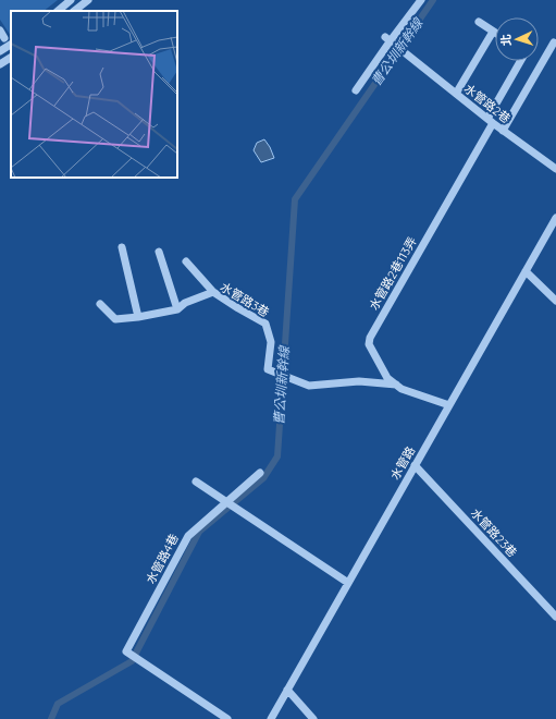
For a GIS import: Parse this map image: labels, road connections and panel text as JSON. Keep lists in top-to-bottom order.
{
  "streets": {
    "street": [
      "水管路2巷",
      "水管路2巷113弄",
      "水管路3巷",
      "水管路",
      "水管路23巷",
      "水管路4巷"
    ]
  },
  "crossings": [
    ["水管路2巷", "水管路2巷113弄"],
    ["水管路2巷113弄", "水管路3巷"],
    ["水管路2巷113弄", "水管路"],
    ["水管路", "水管路23巷"]
  ],
  "water": ["曹公圳新幹線"],
  "north": "left"
}
